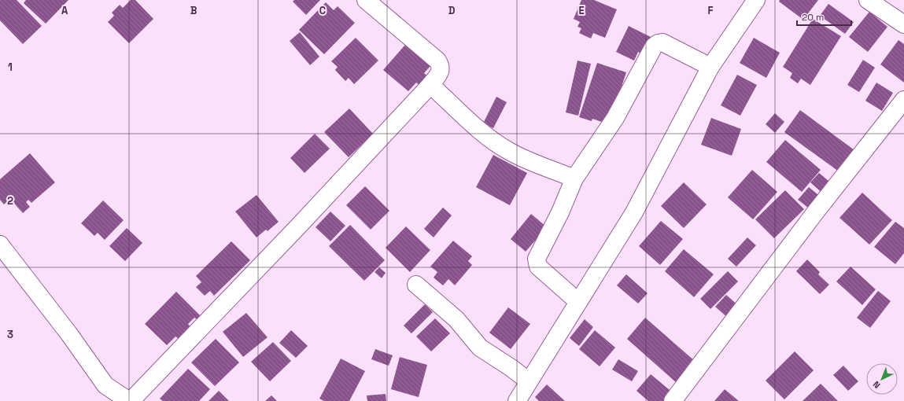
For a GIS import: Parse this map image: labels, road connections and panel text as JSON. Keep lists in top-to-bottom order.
{
  "scale_bar": "20 m",
  "north": "bottom left",
  "grid": {
    "columns": [
      "A",
      "B",
      "C",
      "D",
      "E",
      "F"
    ],
    "rows": ["1", "2", "3"]
  }
}
